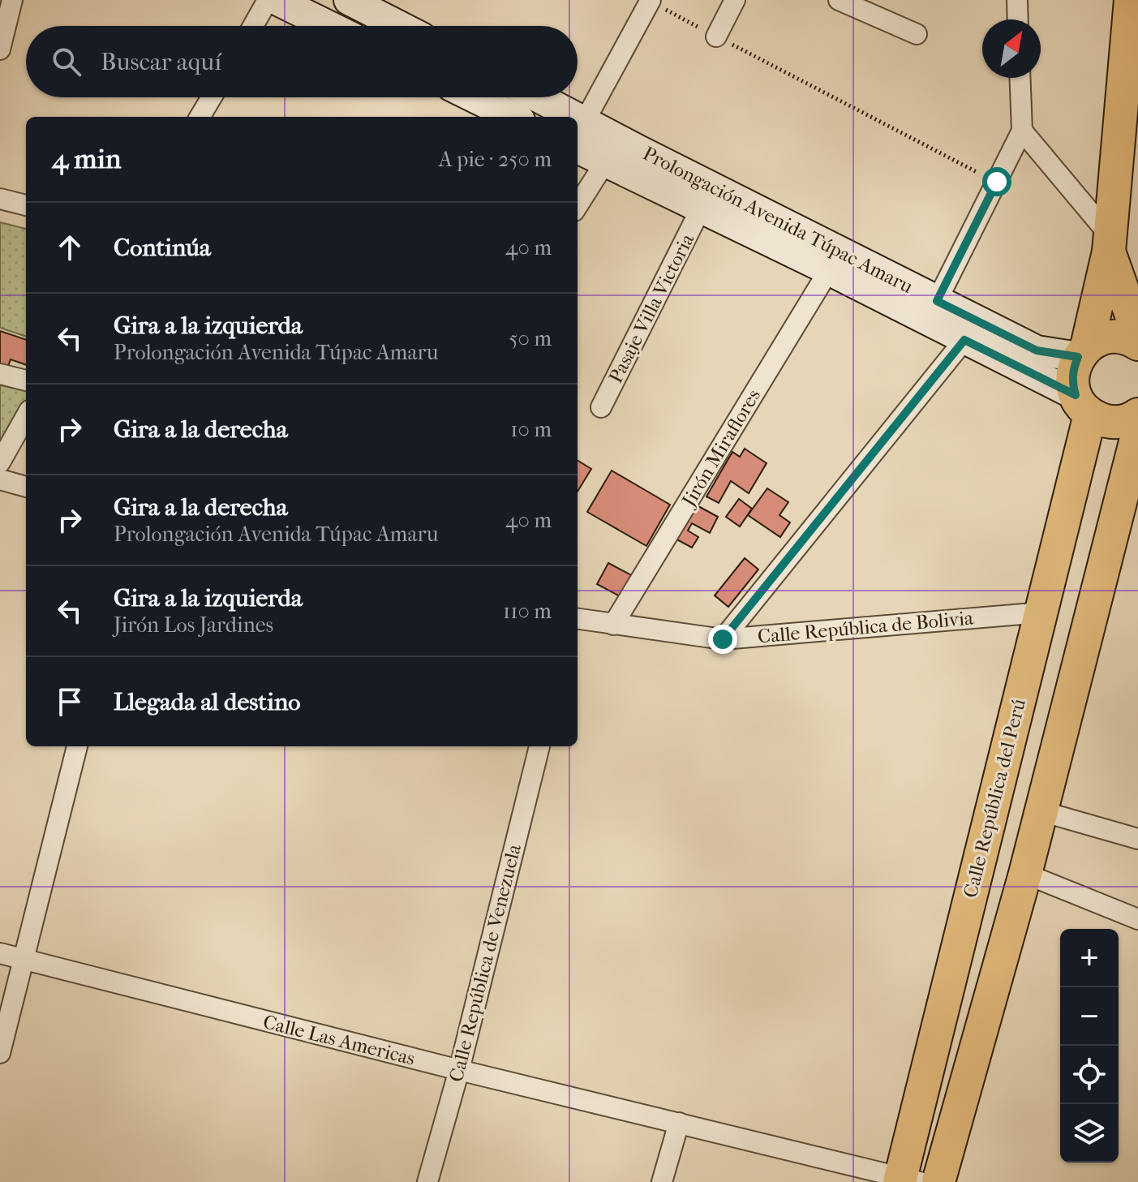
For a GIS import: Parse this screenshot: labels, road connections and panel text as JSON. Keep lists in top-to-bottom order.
{
  "streets": {
    "main road": ["Prolongación Avenida Túpac Amaru", "Calle República del Perú"],
    "street": [
      "Pasaje Villa Victoria",
      "Jirón Miraflores",
      "Calle República de Bolivia",
      "Calle República de Venezuela",
      "Calle Las Americas"
    ]
  },
  "crossings": [
    ["Prolongación Avenida Túpac Amaru", "Pasaje Villa Victoria"],
    ["Prolongación Avenida Túpac Amaru", "Jirón Miraflores"],
    ["Prolongación Avenida Túpac Amaru", "Calle República del Perú"],
    ["Jirón Miraflores", "Calle República de Bolivia"],
    ["Calle República de Bolivia", "Calle República del Perú"],
    ["Calle República del Perú", "Calle Las Americas"],
    ["Calle República de Venezuela", "Calle Las Americas"]
  ],
  "north": "top right",
  "page": {
    "search": "Buscar aquí",
    "heading": ["4 min", "A pie · 250 m"],
    "list": [
      ["Continúa", "40 m"],
      ["Gira a la izquierda", "Prolongación Avenida Túpac Amaru", "50 m"],
      ["Gira a la derecha", "10 m"],
      ["Gira a la derecha", "Prolongación Avenida Túpac Amaru", "40 m"],
      ["Gira a la izquierda", "Jirón Los Jardines", "110 m"],
      "Llegada al destino"
    ],
    "map_buttons": ["+", "−"]
  }
}
